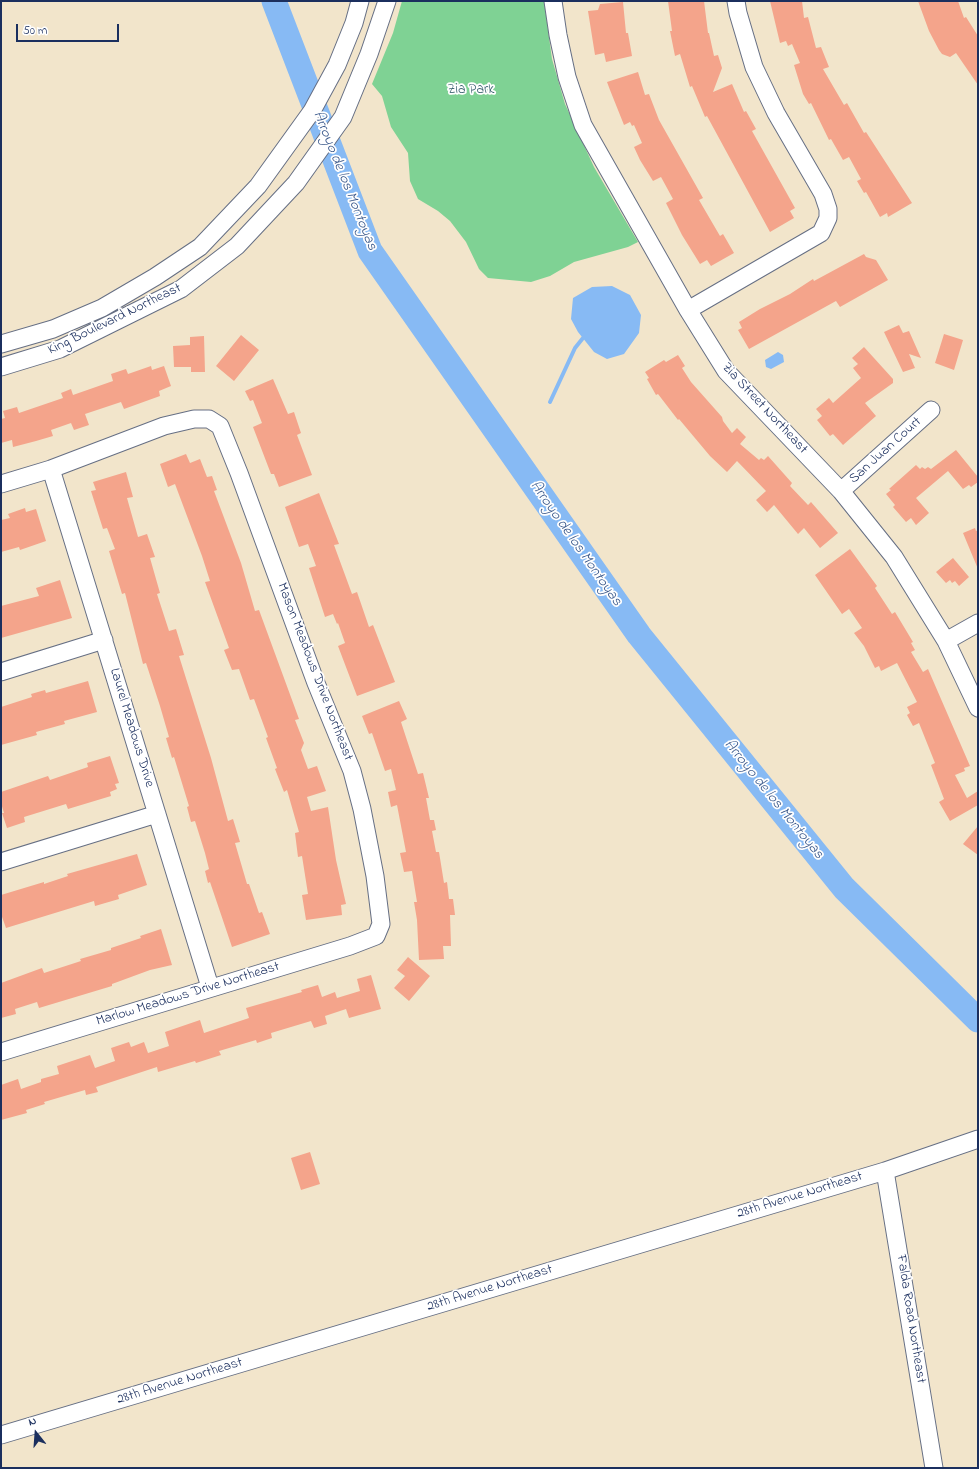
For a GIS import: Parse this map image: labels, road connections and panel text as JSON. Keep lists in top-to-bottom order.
{
  "streets": {
    "street": [
      "King Boulevard Northeast",
      "Zia Street Northeast",
      "San Juan Court",
      "Mason Meadows Drive Northeast",
      "Laurel Meadows Drive",
      "Marlow Meadows Drive Northeast",
      "28th Avenue Northeast",
      "Falda Road Northeast"
    ]
  },
  "crossings": [
    ["Zia Street Northeast", "San Juan Court"],
    ["Mason Meadows Drive Northeast", "Laurel Meadows Drive"],
    ["Mason Meadows Drive Northeast", "Marlow Meadows Drive Northeast"],
    ["Laurel Meadows Drive", "Marlow Meadows Drive Northeast"],
    ["28th Avenue Northeast", "Falda Road Northeast"]
  ],
  "water": ["Arroyo de los Montoyas"],
  "parks": ["Zia Park"],
  "scale_bar": "50 m",
  "north": "top"
}
